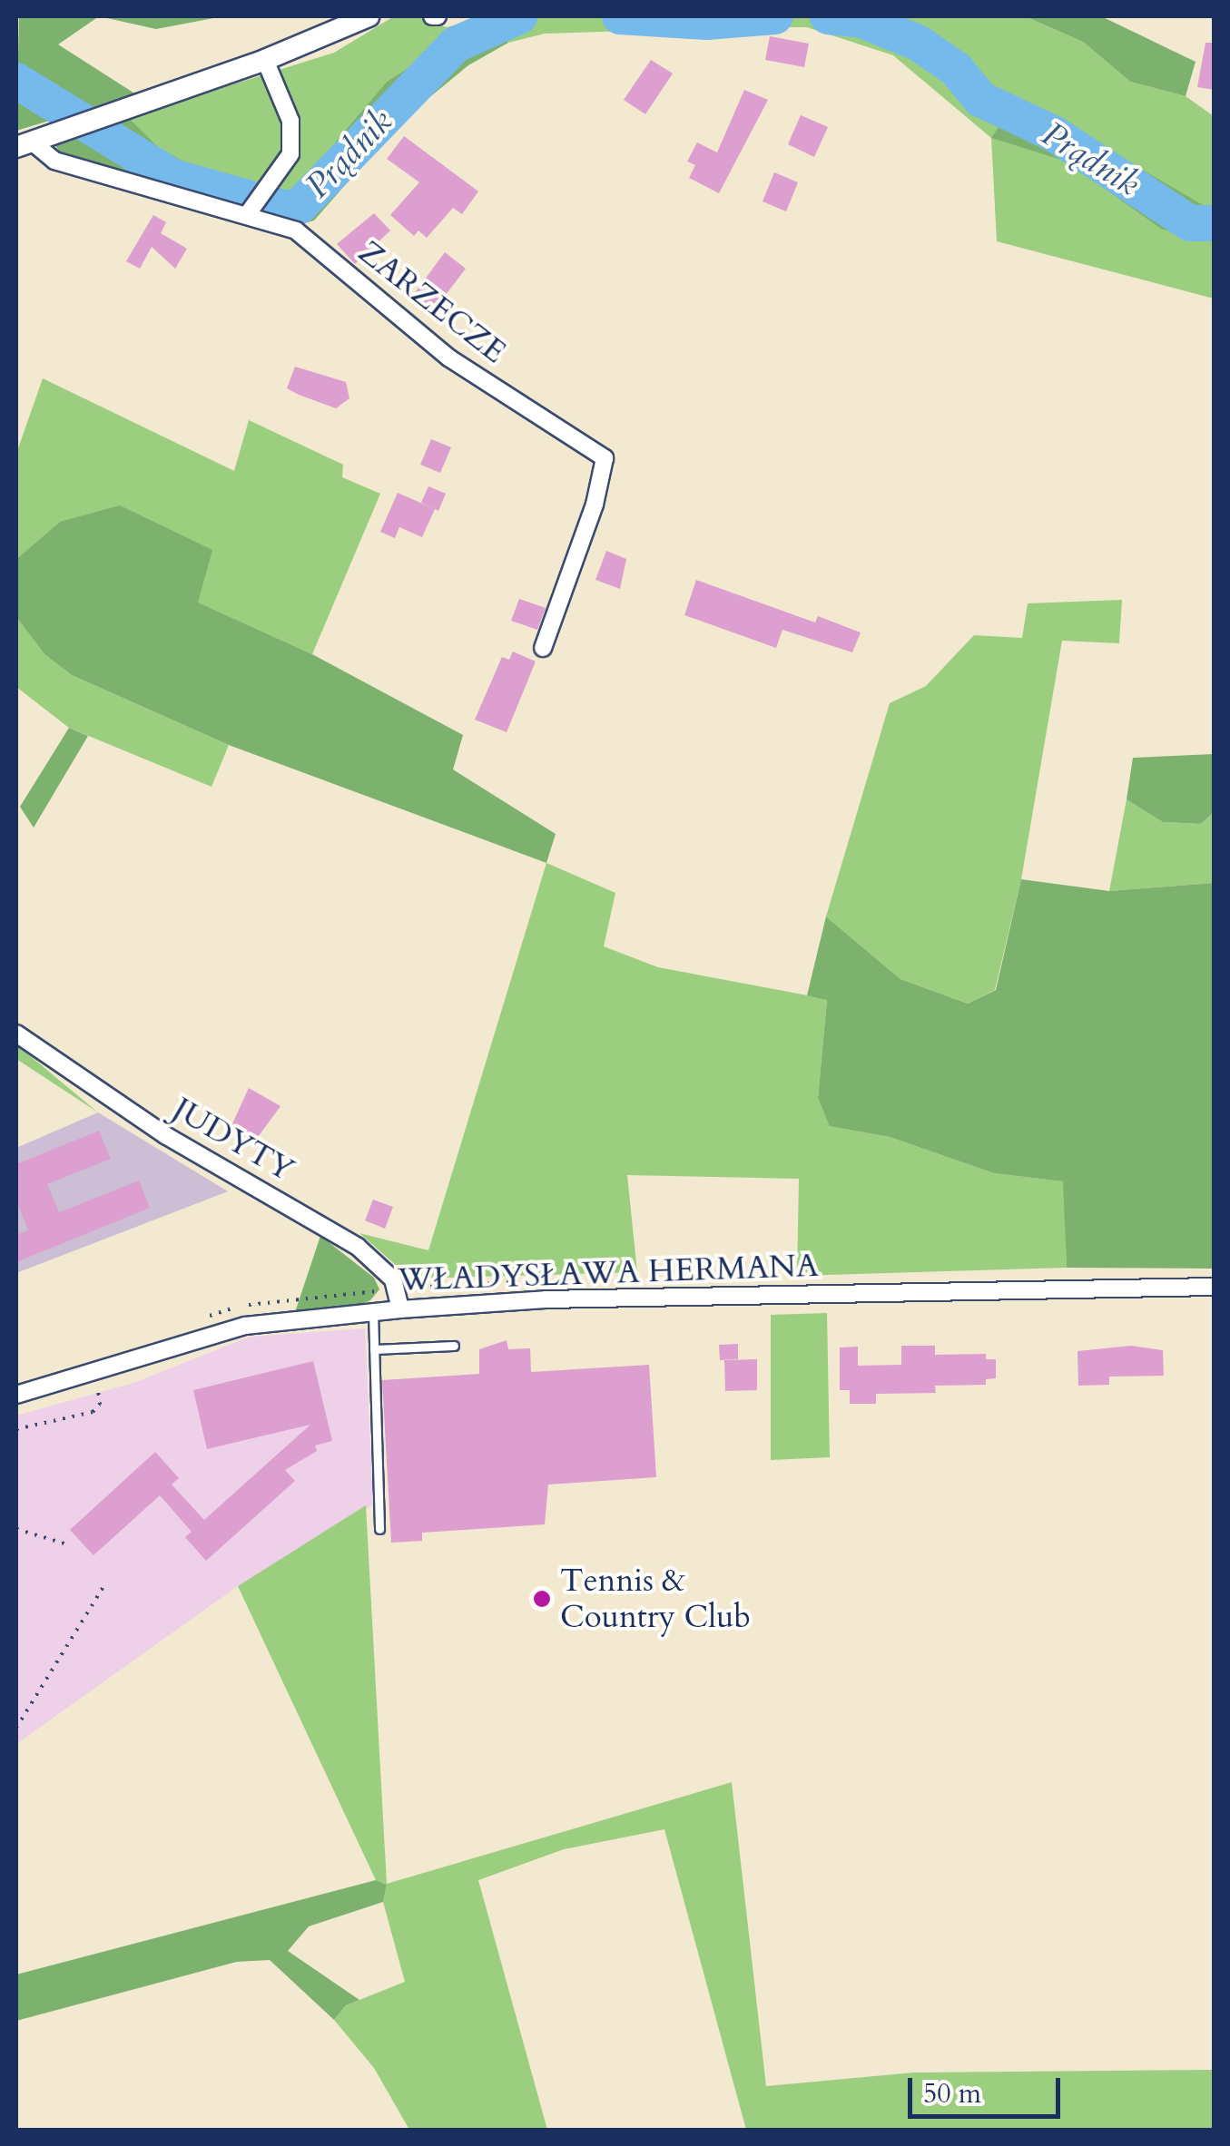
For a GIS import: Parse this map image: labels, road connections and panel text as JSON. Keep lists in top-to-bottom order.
{
  "streets": {
    "street": ["ZARZECZE", "JUDYTY", "WŁADYSŁAWA HERMANA"]
  },
  "crossings": [
    ["JUDYTY", "WŁADYSŁAWA HERMANA"]
  ],
  "water": ["Prądnik"],
  "places": ["Tennis & Country Club"],
  "scale_bar": "50 m"
}
